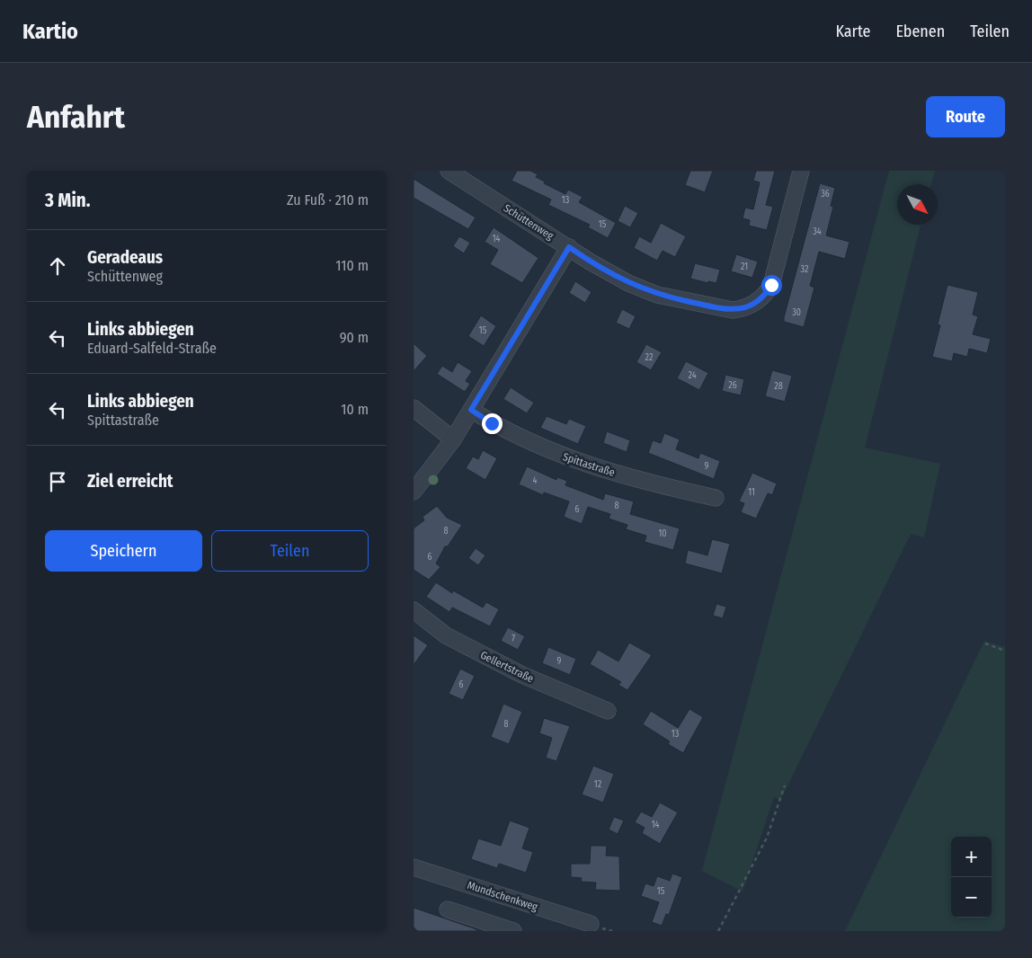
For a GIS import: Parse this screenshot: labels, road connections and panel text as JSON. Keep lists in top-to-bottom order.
{
  "streets": {
    "street": [
      "Schüttenweg",
      "Spittastraße",
      "Gellertstraße",
      "Mundschenkweg"
    ]
  },
  "house_numbers": [
    "36",
    "13",
    "15",
    "34",
    "14",
    "21",
    "32",
    "30",
    "15",
    "22",
    "24",
    "26",
    "28",
    "9",
    "4",
    "11",
    "8",
    "6",
    "8",
    "10",
    "6",
    "7",
    "9",
    "6",
    "8",
    "13",
    "12",
    "14",
    "15"
  ],
  "north": "bottom right",
  "page": {
    "header": "Kartio",
    "nav": ["Karte", "Ebenen", "Teilen"],
    "buttons": [
      "Route",
      ["Speichern", "Teilen"]
    ],
    "title": "Anfahrt",
    "heading": ["3 Min.", "Zu Fuß · 210 m"],
    "list": [
      ["Geradeaus", "Schüttenweg", "110 m"],
      ["Links abbiegen", "Eduard-Salfeld-Straße", "90 m"],
      ["Links abbiegen", "Spittastraße", "10 m"],
      "Ziel erreicht"
    ],
    "map_buttons": ["+", "−"]
  }
}
